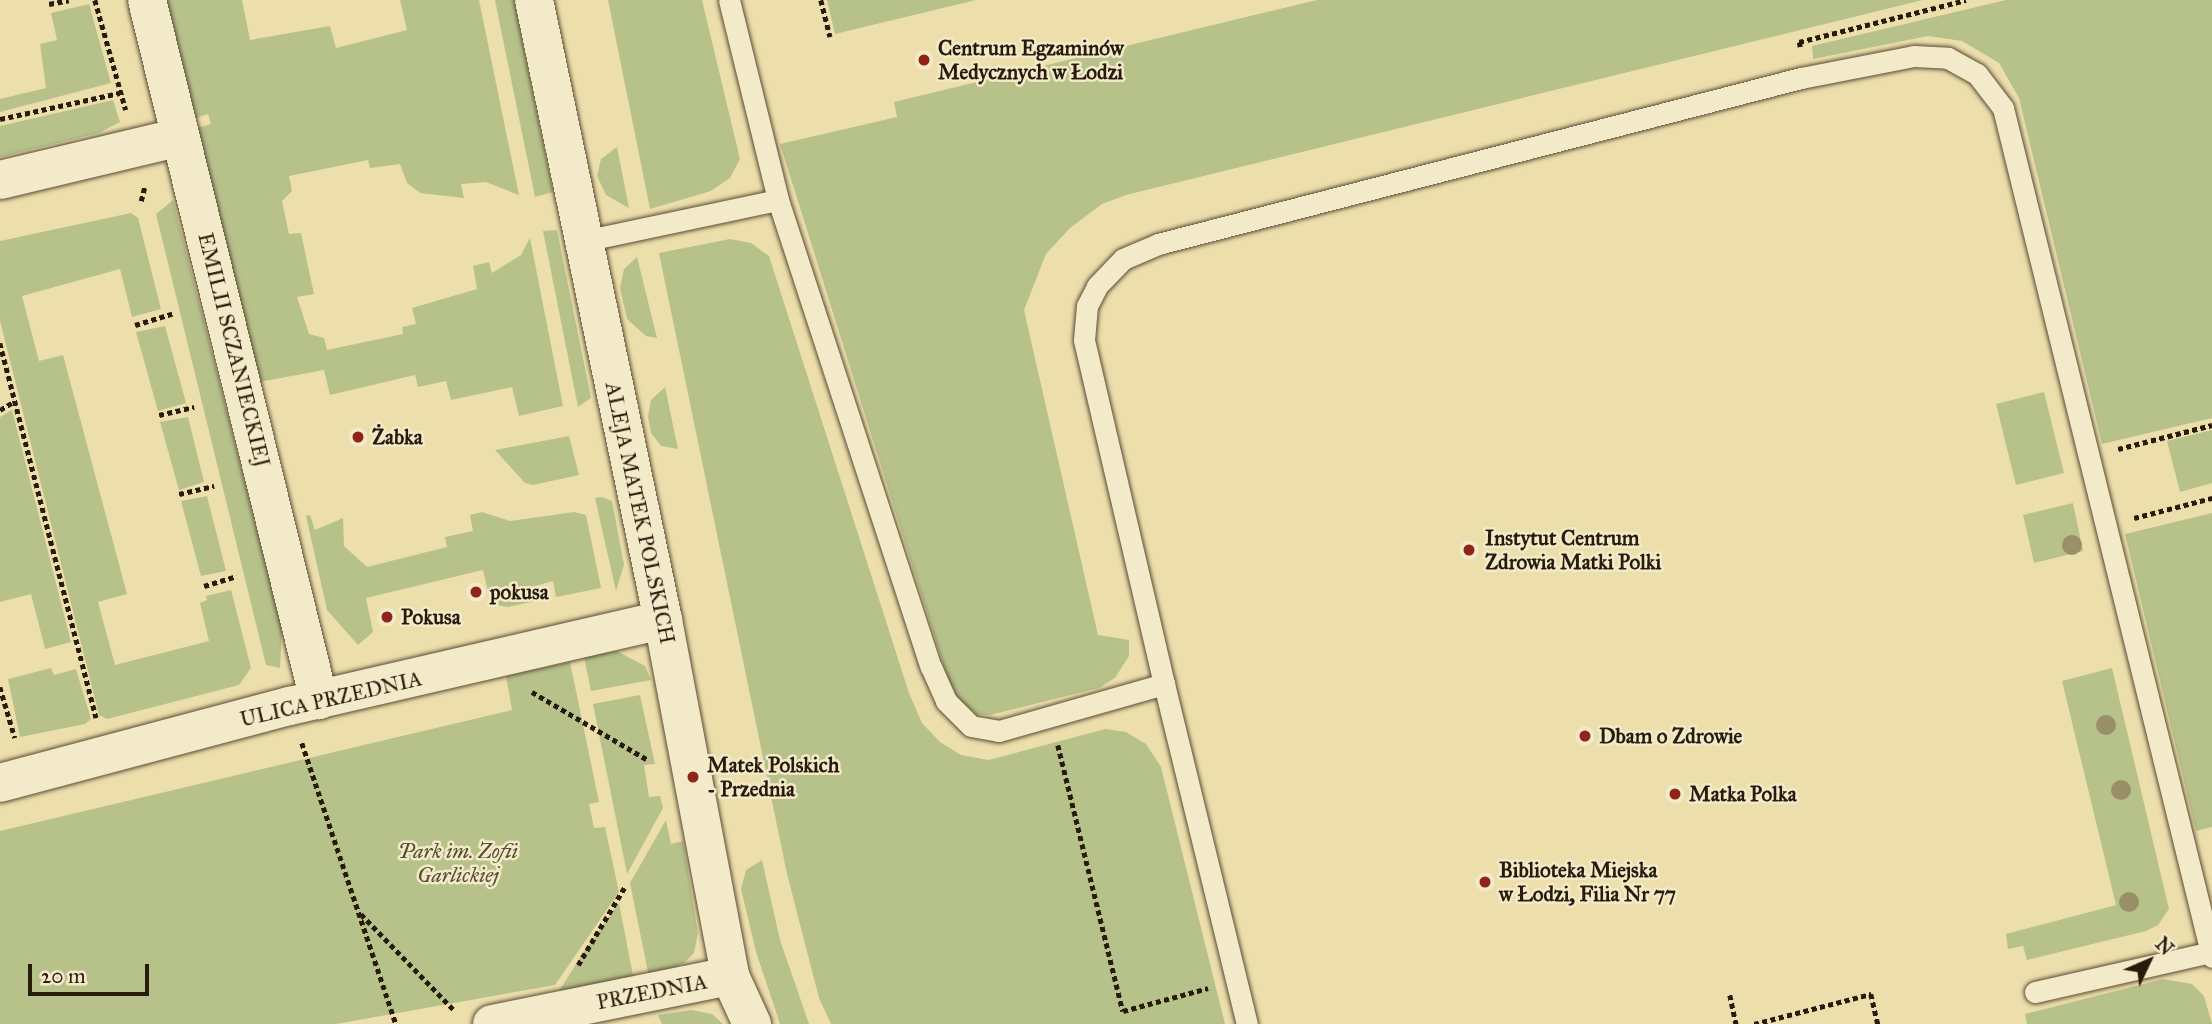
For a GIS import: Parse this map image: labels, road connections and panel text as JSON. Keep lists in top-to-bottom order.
{
  "streets": {
    "street": [
      "EMILII SCZANIECKIEJ",
      "ALEJA MATEK POLSKICH",
      "ULICA PRZEDNIA",
      "PRZEDNIA"
    ]
  },
  "crossings": [
    ["EMILII SCZANIECKIEJ", "ULICA PRZEDNIA"],
    ["ALEJA MATEK POLSKICH", "ULICA PRZEDNIA"],
    ["ALEJA MATEK POLSKICH", "PRZEDNIA"]
  ],
  "parks": ["Park im. Zofii Garlickiej"],
  "places": [
    "Centrum Egzaminów Medycznych w Łodzi",
    "Żabka",
    "Instytut Centrum Zdrowia Matki Polki",
    "pokusa",
    "Pokusa",
    "Dbam o Zdrowie",
    "Matek Polskich - Przednia",
    "Matka Polka",
    "Biblioteka Miejska w Łodzi, Filia Nr 77"
  ],
  "scale_bar": "20 m",
  "north": "top right"
}
